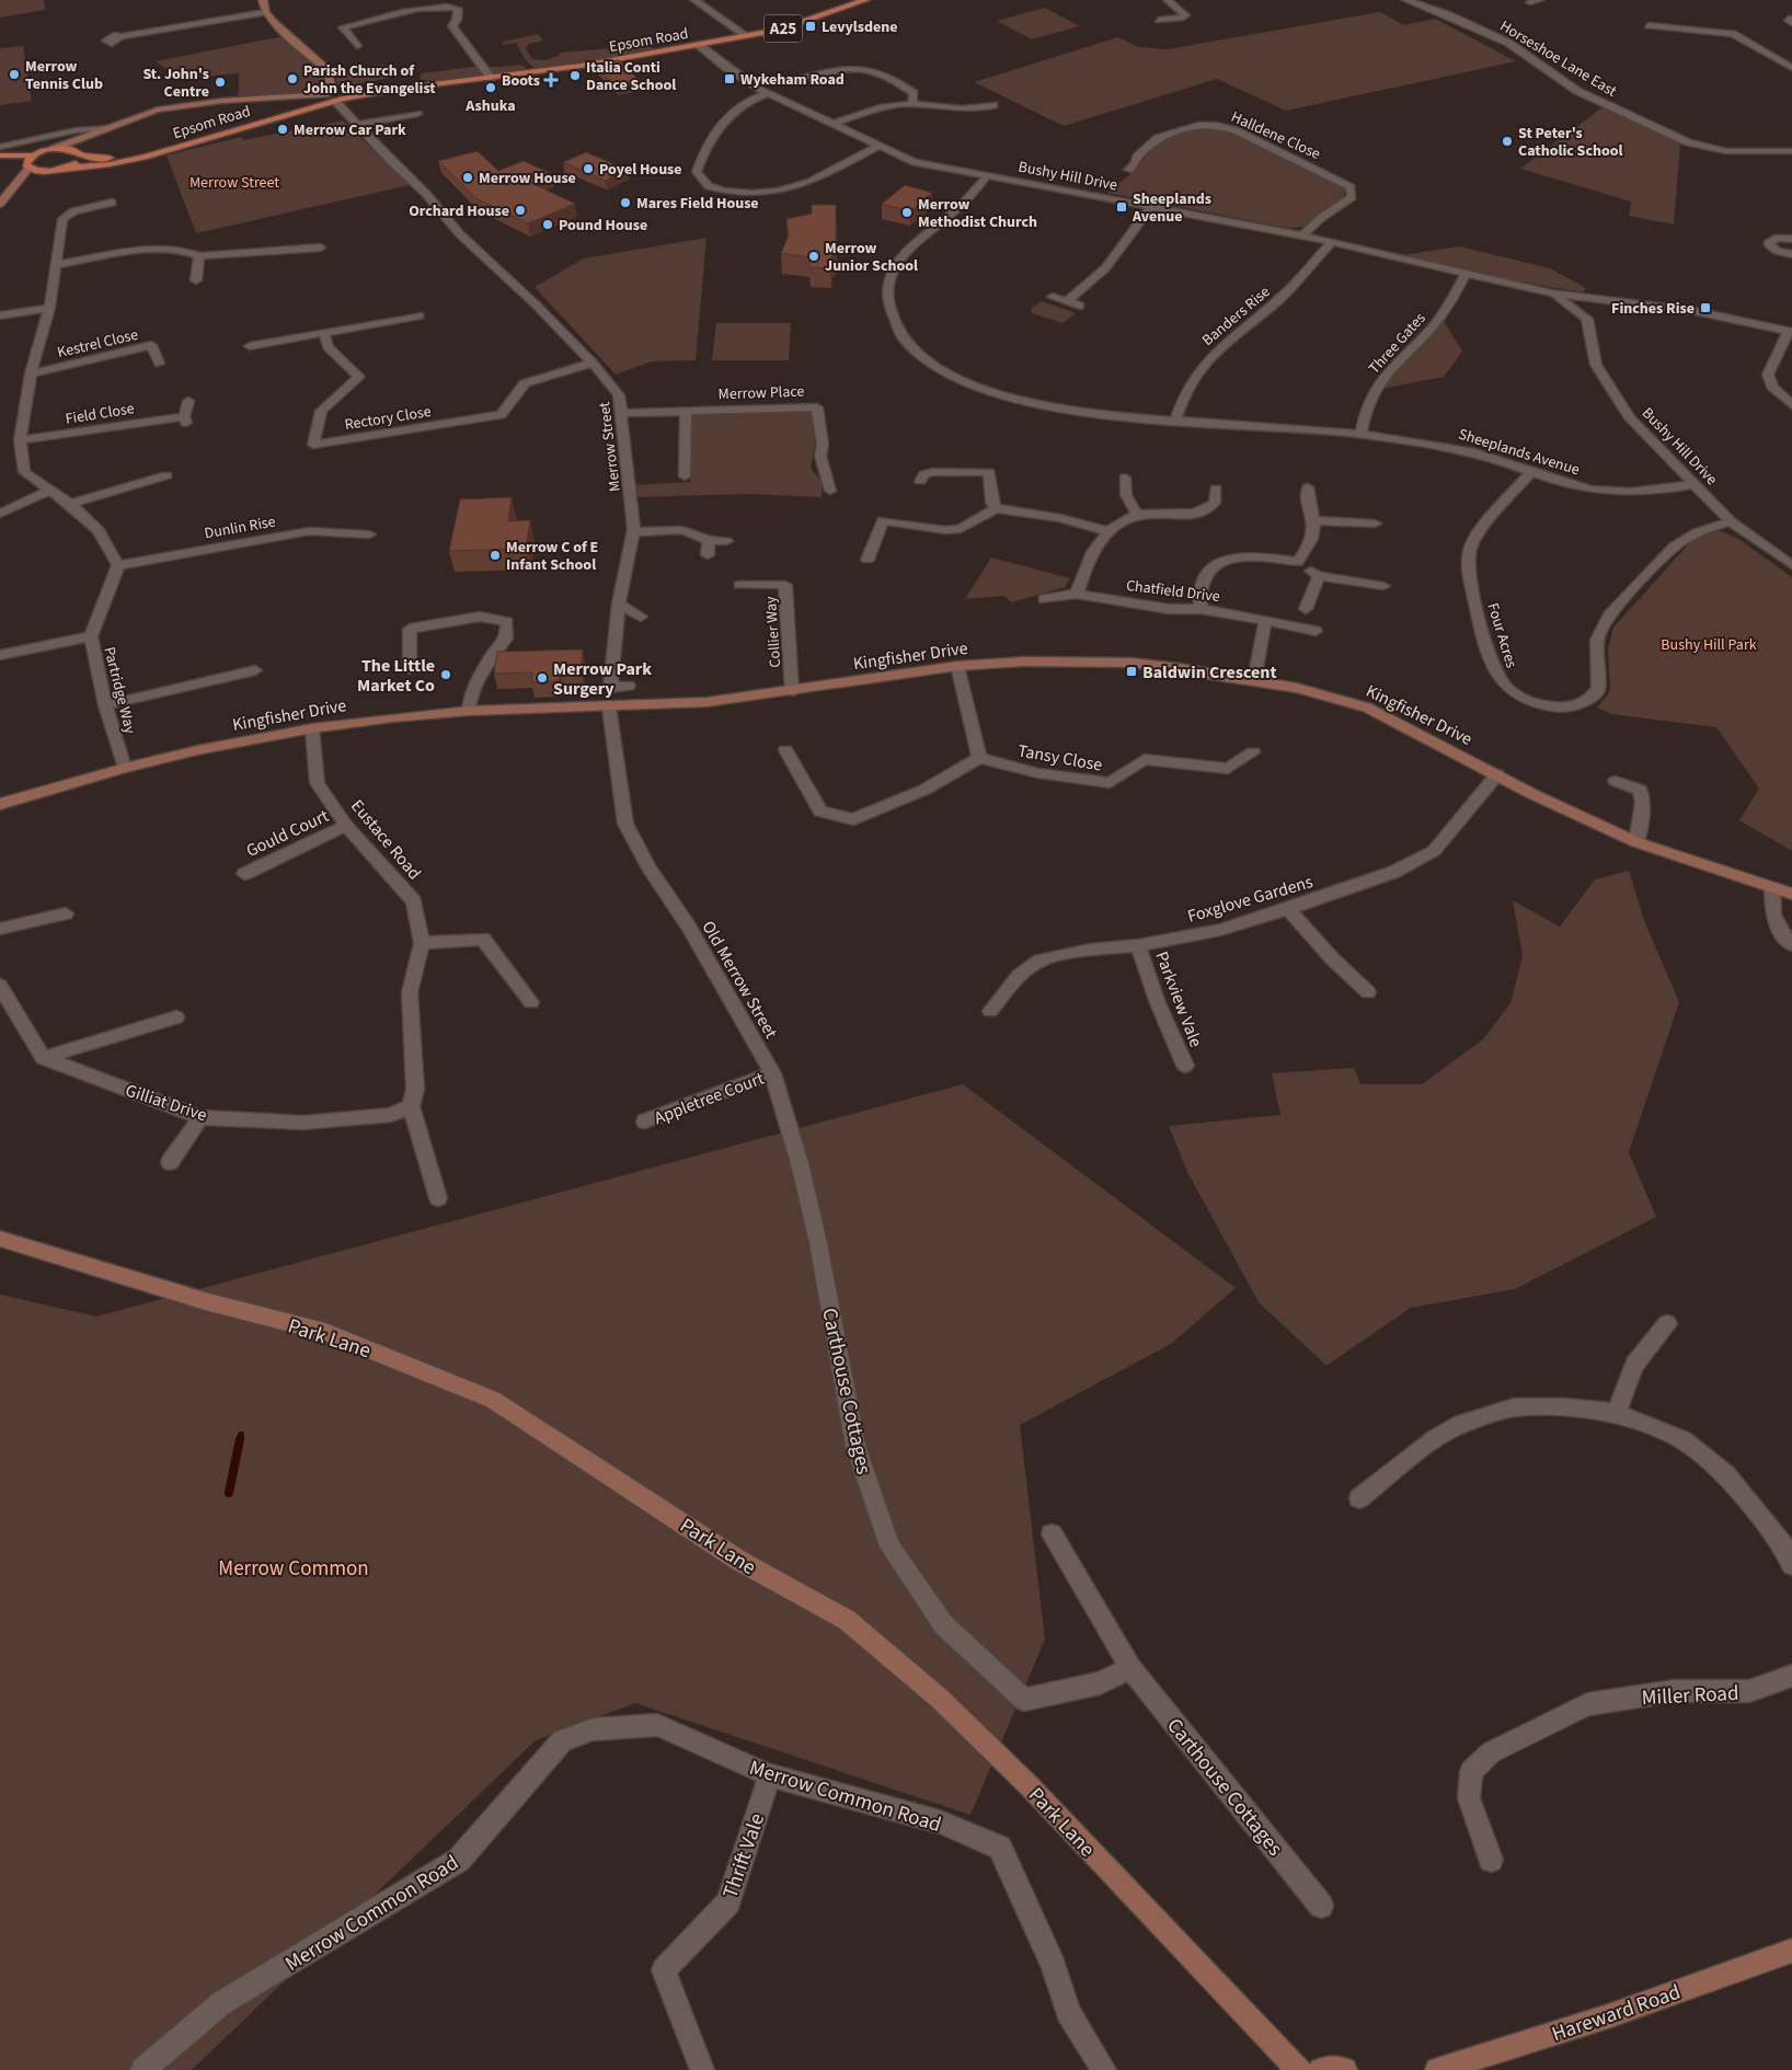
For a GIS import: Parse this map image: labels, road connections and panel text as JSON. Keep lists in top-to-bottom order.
{
  "streets": {
    "main road": ["A25", "Epsom Road"],
    "street": [
      "Horseshoe Lane East",
      "Halldene Close",
      "Bushy Hill Drive",
      "Banders Rise",
      "Kestrel Close",
      "Three Gates",
      "Merrow Place",
      "Field Close",
      "Rectory Close",
      "Merrow Street",
      "Sheeplands Avenue",
      "Dunlin Rise",
      "Chatfield Drive",
      "Collier Way",
      "Four Acres",
      "Kingfisher Drive",
      "Partridge Way",
      "Tansy Close",
      "Gould Court",
      "Eustace Road",
      "Foxglove Gardens",
      "Old Merrow Street",
      "Parkview Vale",
      "Appletree Court",
      "Gilliat Drive",
      "Park Lane",
      "Carthouse Cottages",
      "Miller Road",
      "Merrow Common Road",
      "Thrift Vale",
      "Hareward Road"
    ]
  },
  "crossings": [
    ["Epsom Road", "Bushy Hill Drive"],
    ["Epsom Road", "Merrow Street"],
    ["Halldene Close", "Bushy Hill Drive"],
    ["Bushy Hill Drive", "Banders Rise"],
    ["Bushy Hill Drive", "Three Gates"],
    ["Bushy Hill Drive", "Sheeplands Avenue"],
    ["Bushy Hill Drive", "Four Acres"],
    ["Banders Rise", "Sheeplands Avenue"],
    ["Three Gates", "Sheeplands Avenue"],
    ["Merrow Place", "Merrow Street"],
    ["Rectory Close", "Merrow Street"],
    ["Sheeplands Avenue", "Four Acres"],
    ["Dunlin Rise", "Partridge Way"],
    ["Collier Way", "Kingfisher Drive"],
    ["Kingfisher Drive", "Partridge Way"],
    ["Kingfisher Drive", "Eustace Road"],
    ["Kingfisher Drive", "Foxglove Gardens"],
    ["Kingfisher Drive", "Old Merrow Street"],
    ["Gould Court", "Eustace Road"],
    ["Eustace Road", "Gilliat Drive"],
    ["Foxglove Gardens", "Parkview Vale"],
    ["Old Merrow Street", "Appletree Court"],
    ["Old Merrow Street", "Carthouse Cottages"],
    ["Merrow Common Road", "Thrift Vale"]
  ],
  "parks": ["Merrow Street", "Bushy Hill Park", "Merrow Common"],
  "places": {
    "transit": [
      "Levylsdene",
      "Wykeham Road",
      "Sheeplands Avenue",
      "Finches Rise",
      "Baldwin Crescent"
    ],
    "other": [
      "Merrow Tennis Club",
      "Italia Conti Dance School",
      "Parish Church of John the Evangelist",
      "St. John's Centre",
      "Ashuka",
      "Merrow Car Park",
      "St Peter's Catholic School",
      "Poyel House",
      "Merrow House",
      "Mares Field House",
      "Orchard House",
      "Merrow Methodist Church",
      "Pound House",
      "Merrow Junior School",
      "Merrow C of E Infant School",
      "The Little Market Co",
      "Merrow Park Surgery"
    ],
    "health": ["Boots"]
  }
}
